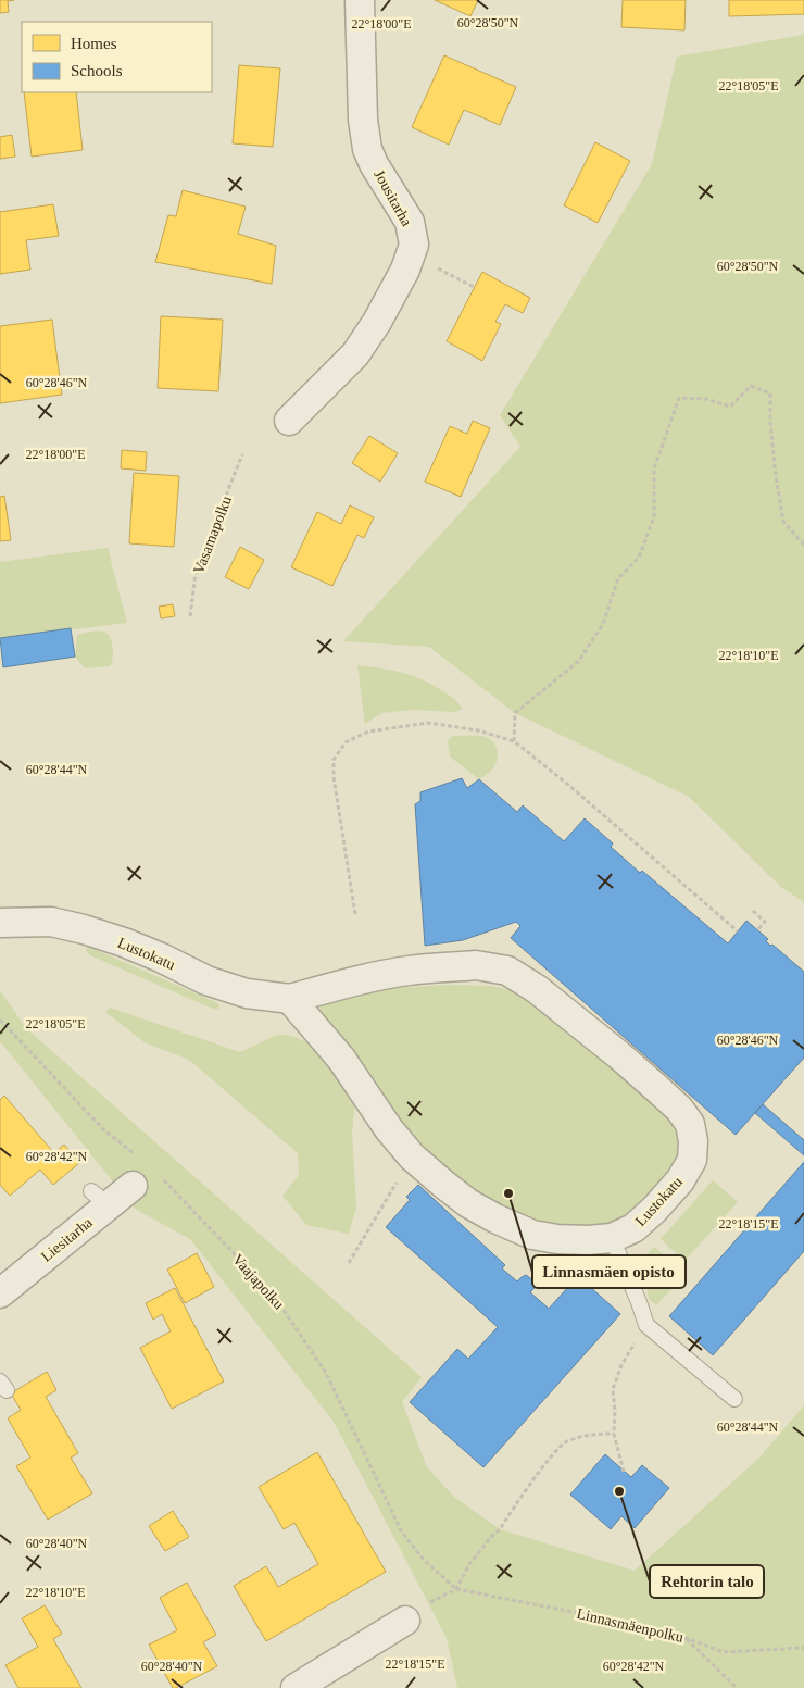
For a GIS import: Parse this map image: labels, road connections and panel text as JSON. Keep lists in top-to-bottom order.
{
  "streets": {
    "street": ["Jousitarha", "Lustokatu", "Liesitarha"],
    "path": ["Vasamapolku", "Vaajapolku", "Linnasmäenpolku"]
  },
  "crossings": [
    ["Vaajapolku", "Linnasmäenpolku"]
  ],
  "places": ["Linnasmäen opisto", "Rehtorin talo"],
  "legend": ["Homes", "Schools"],
  "coordinates": [
    "60°28'50\"N",
    "22°18'00\"E",
    "22°18'05\"E",
    "60°28'46\"N",
    "22°18'10\"E",
    "60°28'44\"N",
    "60°28'42\"N",
    "22°18'15\"E",
    "60°28'40\"N"
  ]
}
